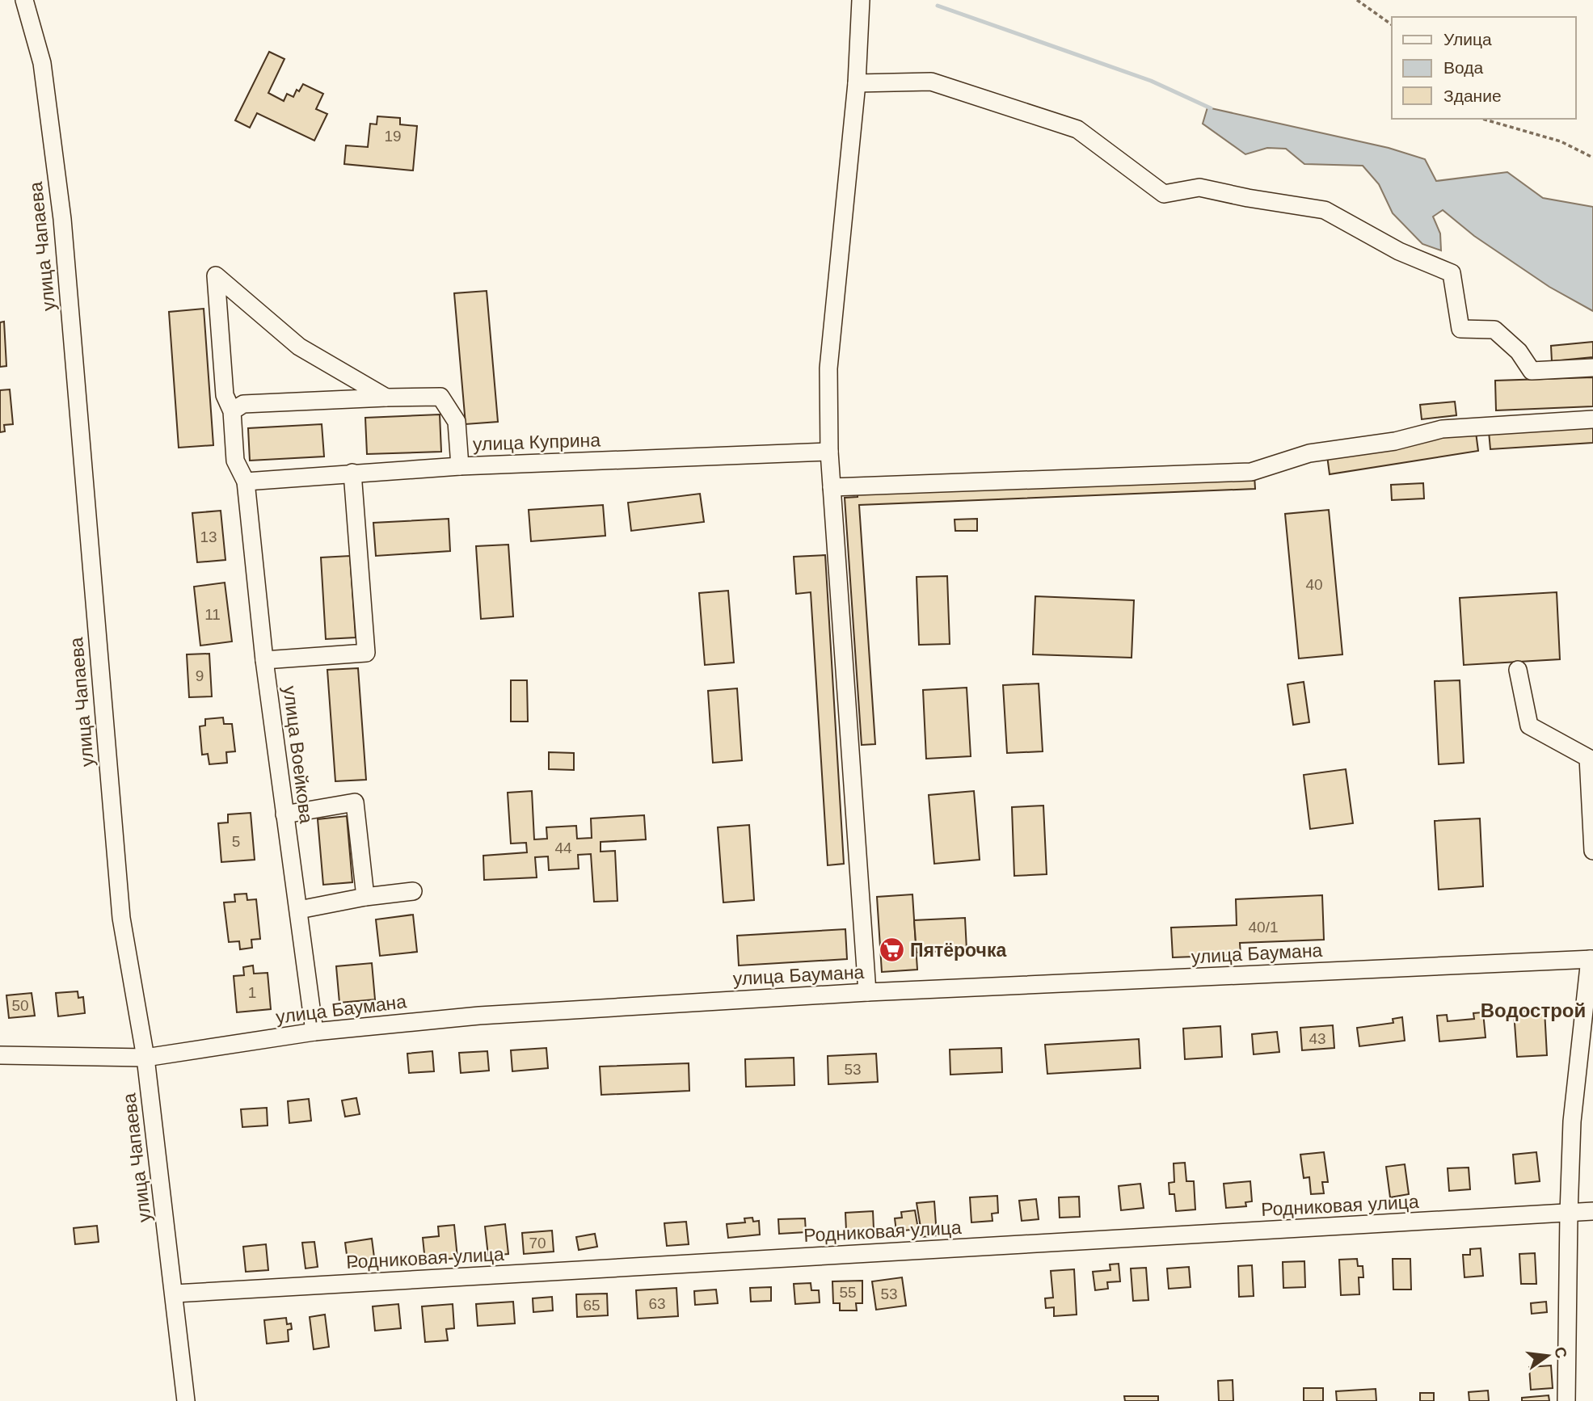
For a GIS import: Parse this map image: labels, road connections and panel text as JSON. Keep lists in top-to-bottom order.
{
  "streets": {
    "street": [
      "улица Чапаева",
      "улица Куприна",
      "улица Воейкова",
      "улица Баумана",
      "Родниковая улица"
    ]
  },
  "crossings": [
    ["улица Чапаева", "улица Баумана"],
    ["улица Чапаева", "Родниковая улица"],
    ["улица Куприна", "улица Воейкова"],
    ["улица Воейкова", "улица Баумана"]
  ],
  "districts": ["Водострой"],
  "places": {
    "supermarket": ["Пятёрочка"]
  },
  "house_numbers": [
    "19",
    "13",
    "40",
    "11",
    "9",
    "5",
    "44",
    "40/1",
    "1",
    "50",
    "43",
    "53",
    "70",
    "55",
    "53",
    "63",
    "65"
  ],
  "legend": ["Улица", "Вода", "Здание"],
  "north": "right"
}
